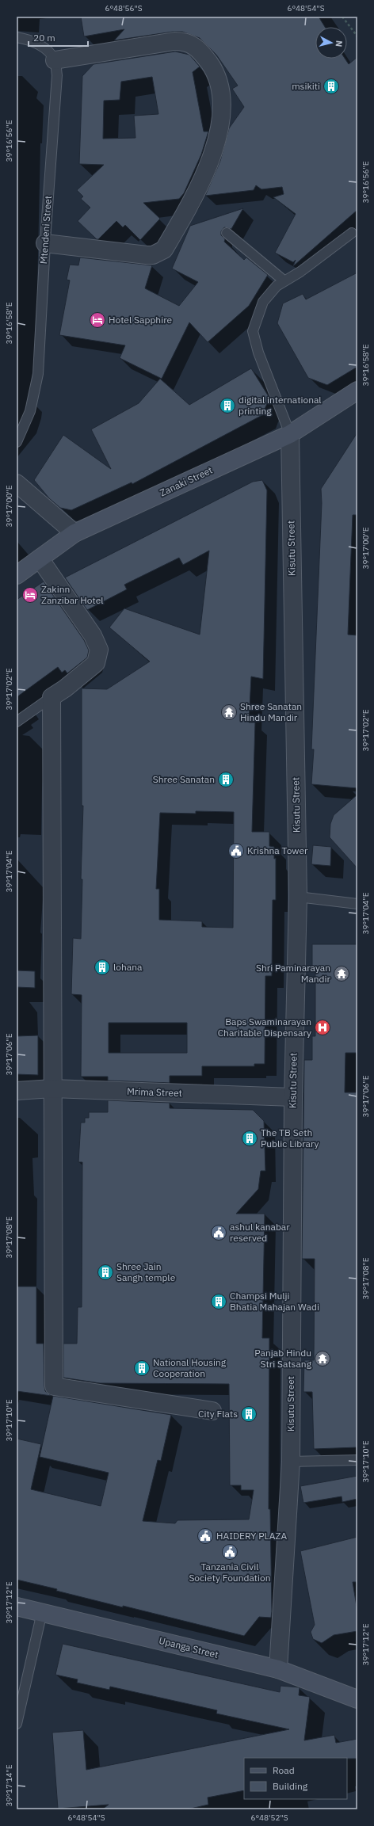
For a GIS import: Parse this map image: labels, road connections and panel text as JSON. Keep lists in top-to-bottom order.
{
  "streets": {
    "street": [
      "Zanaki Street",
      "Kisutu Street",
      "Mrima Street",
      "Upanga Street"
    ],
    "lane": ["Mtendeni Street"]
  },
  "crossings": [
    ["Zanaki Street", "Kisutu Street"],
    ["Kisutu Street", "Mrima Street"],
    ["Kisutu Street", "Upanga Street"]
  ],
  "places": {
    "building": [
      "msikiti",
      "digital international printing",
      "Shree Sanatan",
      "lohana",
      "The TB Seth Public Library",
      "Shree Jain Sangh temple",
      "Champsi Mulji Bhatia Mahajan Wadi",
      "National Housing Cooperation",
      "City Flats"
    ],
    "hotel": ["Hotel Sapphire", "Zakinn Zanzibar Hotel"],
    "temple": ["Shree Sanatan Hindu Mandir", "Shri Paminarayan Mandir", "Panjab Hindu Stri Satsang"],
    "public building": [
      "Krishna Tower",
      "ashul kanabar reserved",
      "HAIDERY PLAZA",
      "Tanzania Civil Society Foundation"
    ],
    "hospital": ["Baps Swaminarayan Charitable Dispensary"]
  },
  "legend": ["Road", "Building"],
  "scale_bar": "20 m",
  "north": "right",
  "coordinates": [
    "6°48'56\"S",
    "6°48'54\"S",
    "39°16'56\"E",
    "39°16'58\"E",
    "39°17'00\"E",
    "39°17'02\"E",
    "39°17'04\"E",
    "39°17'06\"E",
    "39°17'08\"E",
    "39°17'10\"E",
    "39°17'12\"E",
    "39°17'14\"E",
    "6°48'52\"S"
  ]
}
